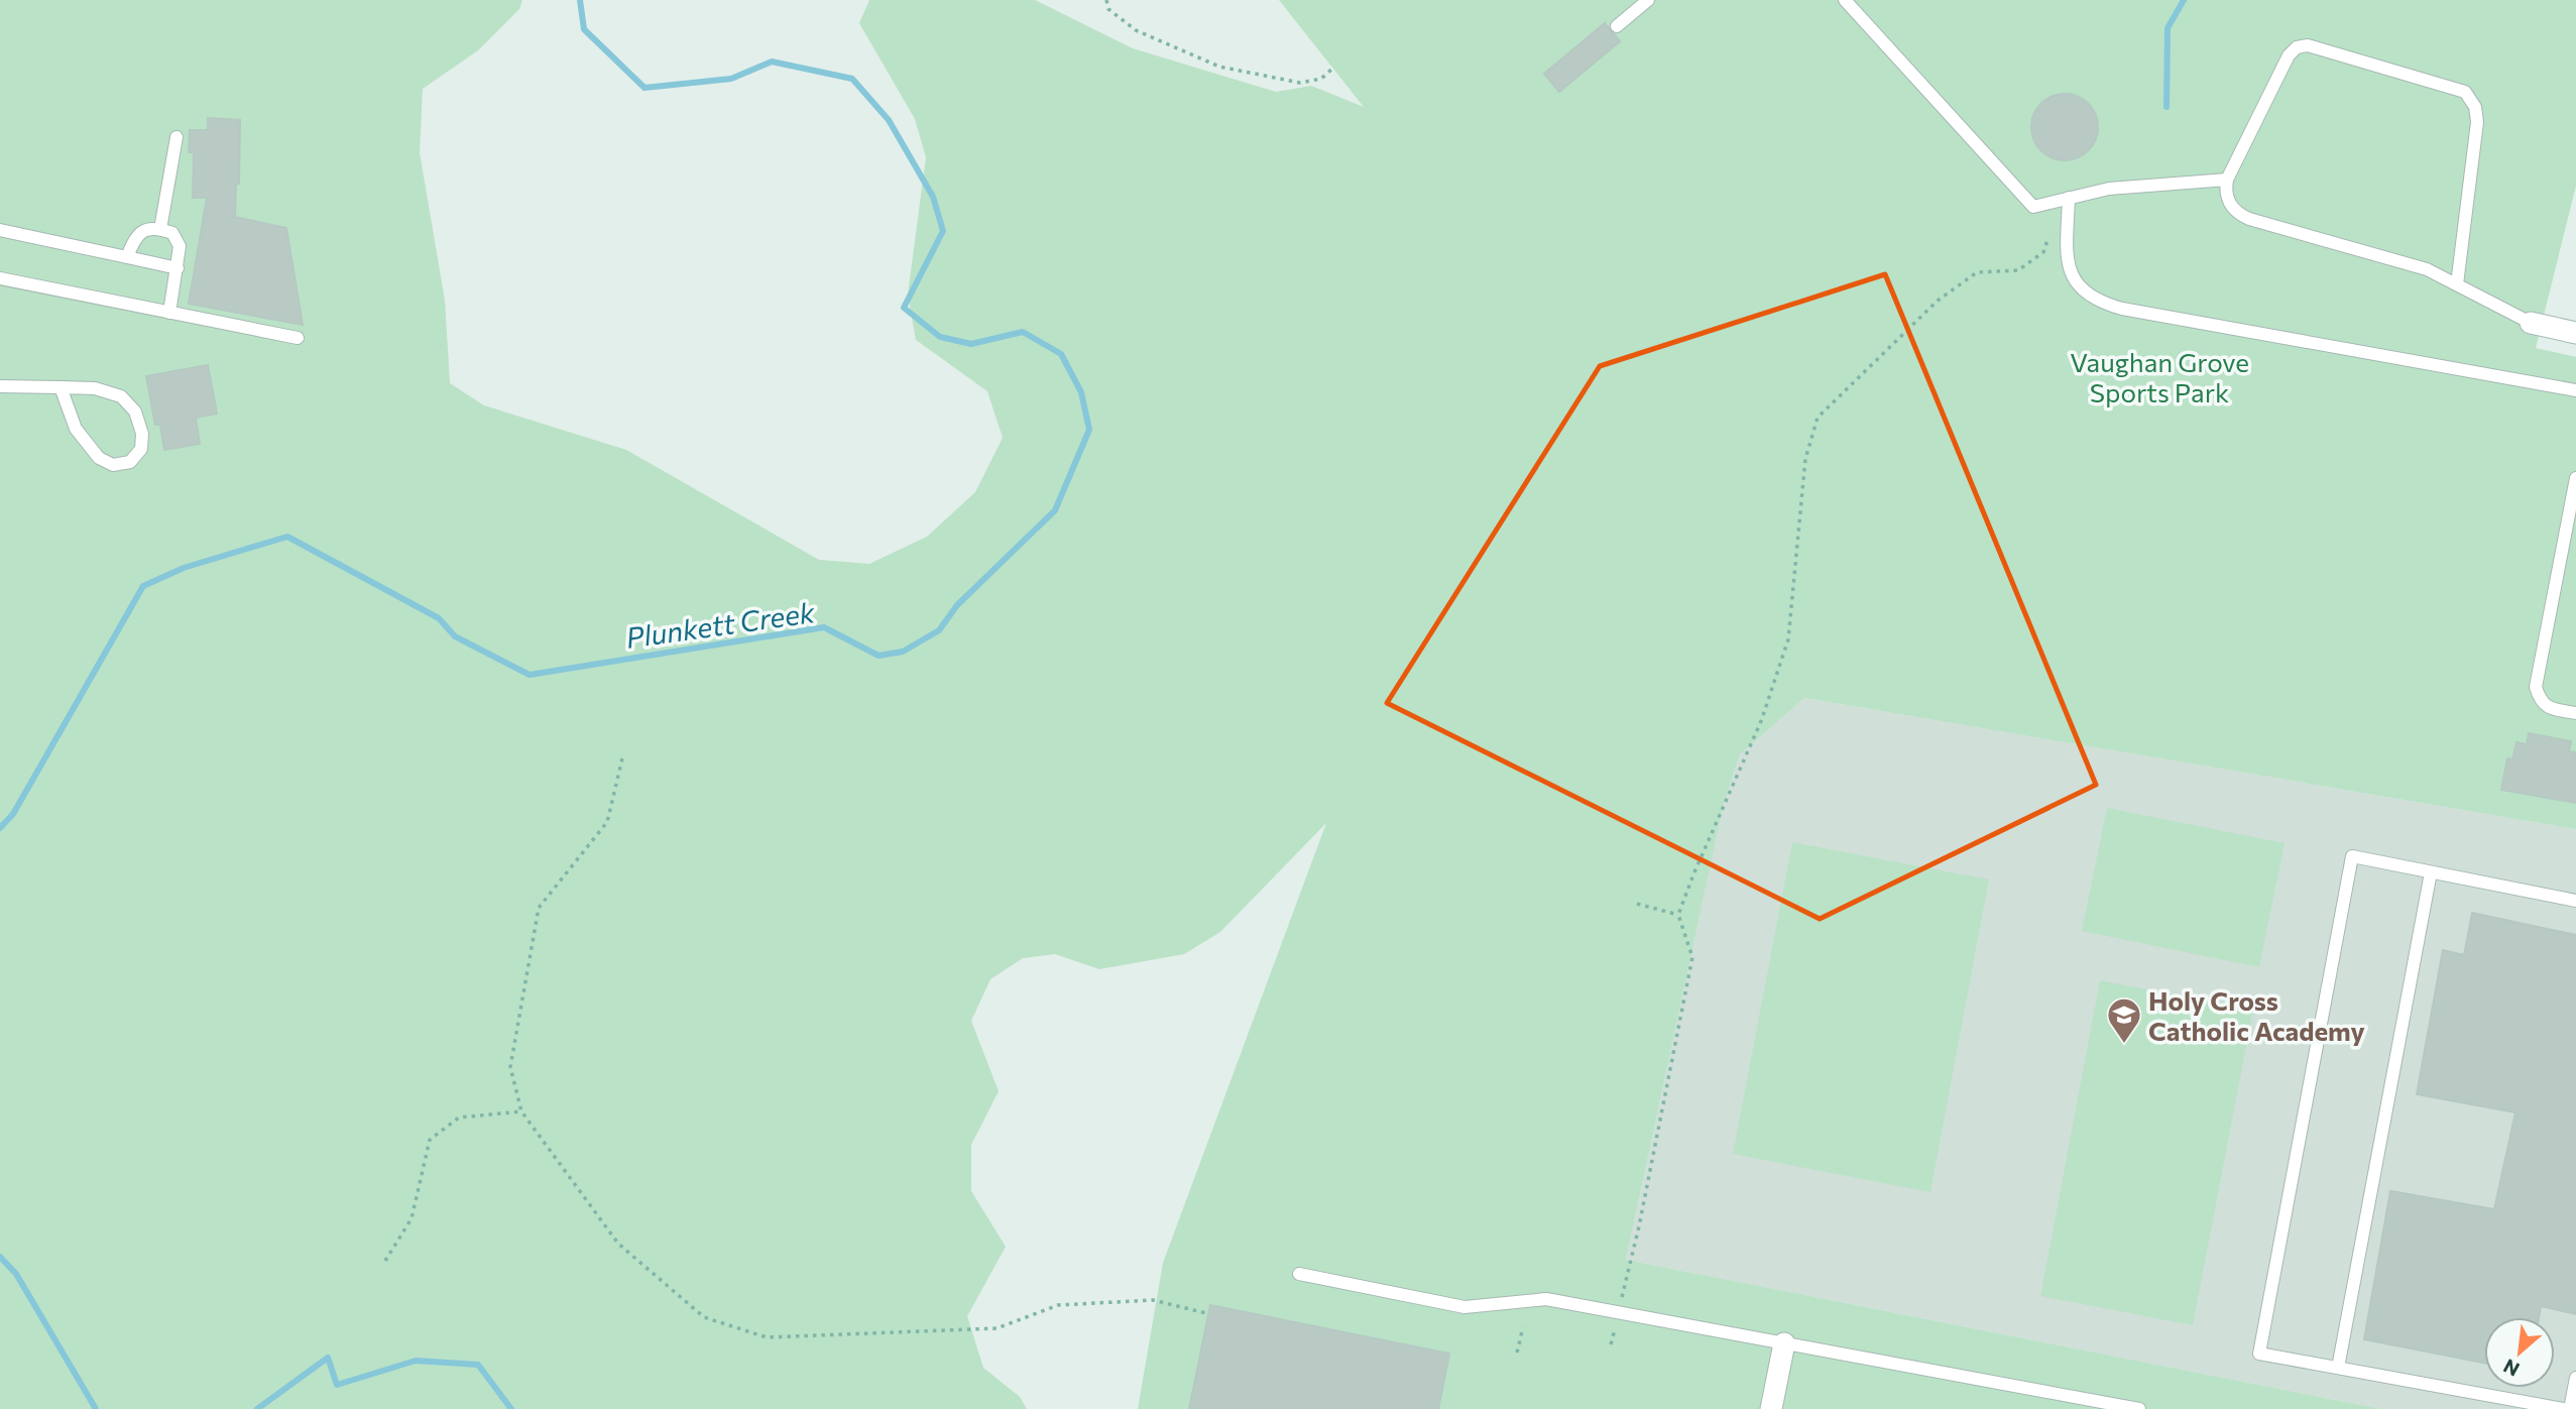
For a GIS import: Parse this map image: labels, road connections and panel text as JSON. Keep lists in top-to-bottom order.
{
  "water": ["Plunkett Creek"],
  "parks": ["Vaughan Grove Sports Park"],
  "places": {
    "school or university": ["Holy Cross Catholic Academy"]
  },
  "north": "bottom left"
}
